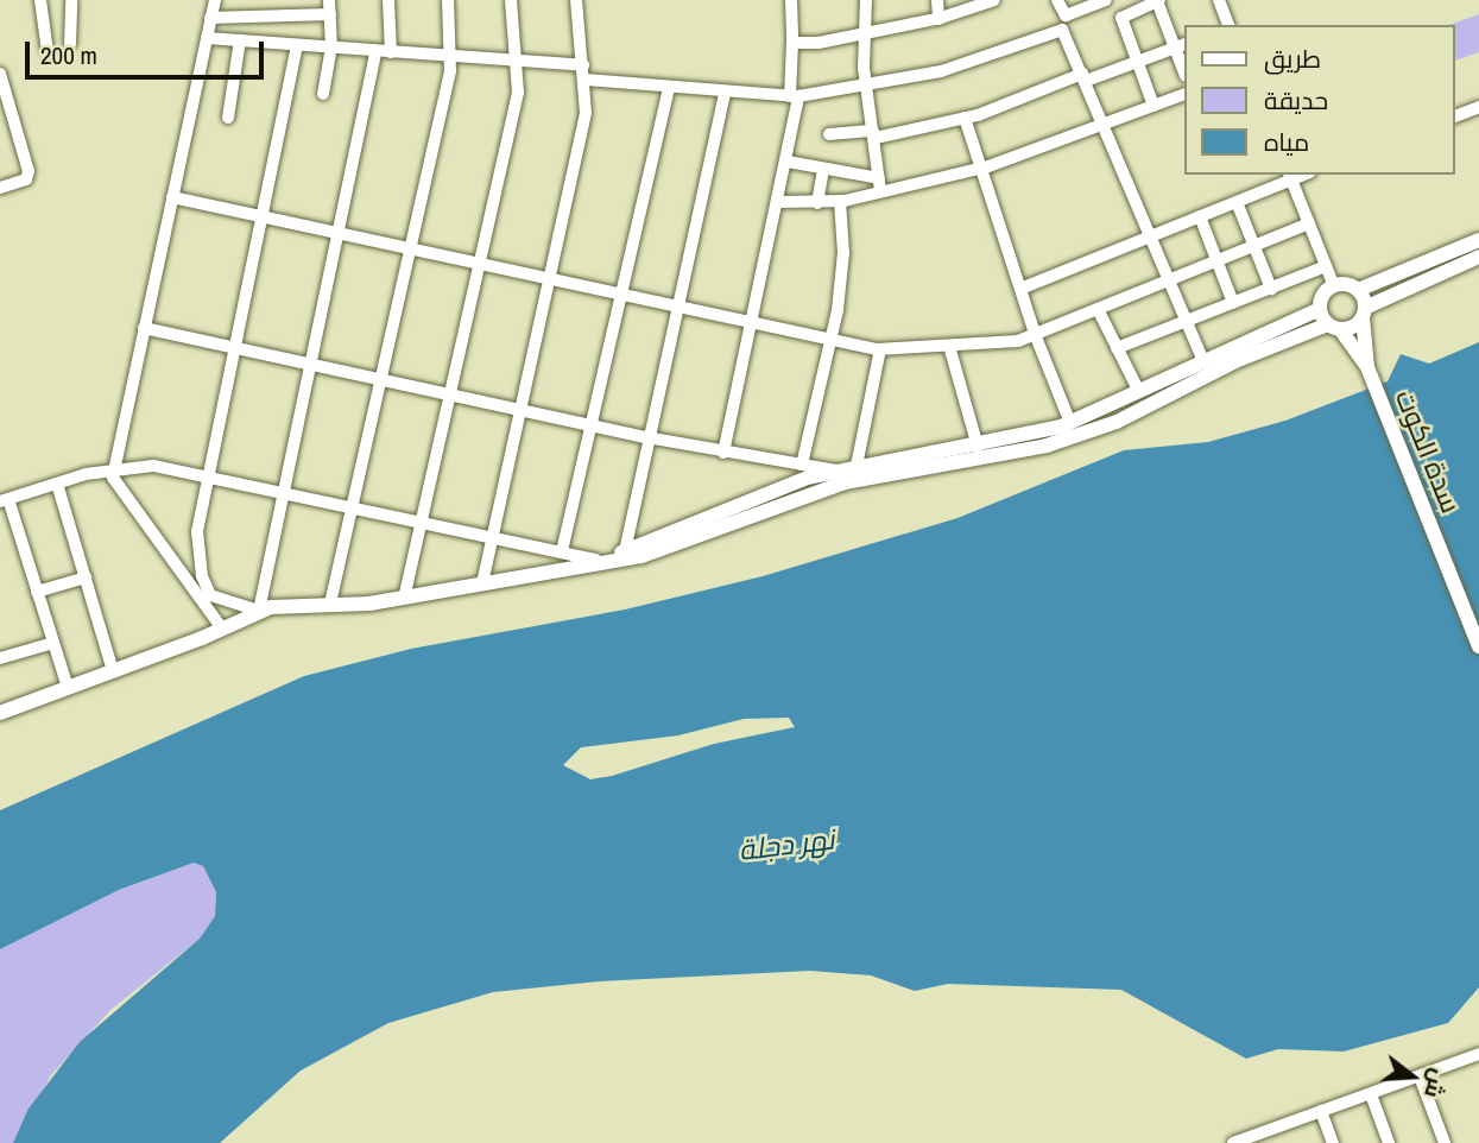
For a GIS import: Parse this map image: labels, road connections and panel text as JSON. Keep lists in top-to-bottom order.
{
  "streets": {
    "main road": ["سدة الكوت"]
  },
  "water": ["نهر دجلة"],
  "legend": ["طريق", "حديقة", "مياه"],
  "scale_bar": "200 m",
  "north": "right"
}
